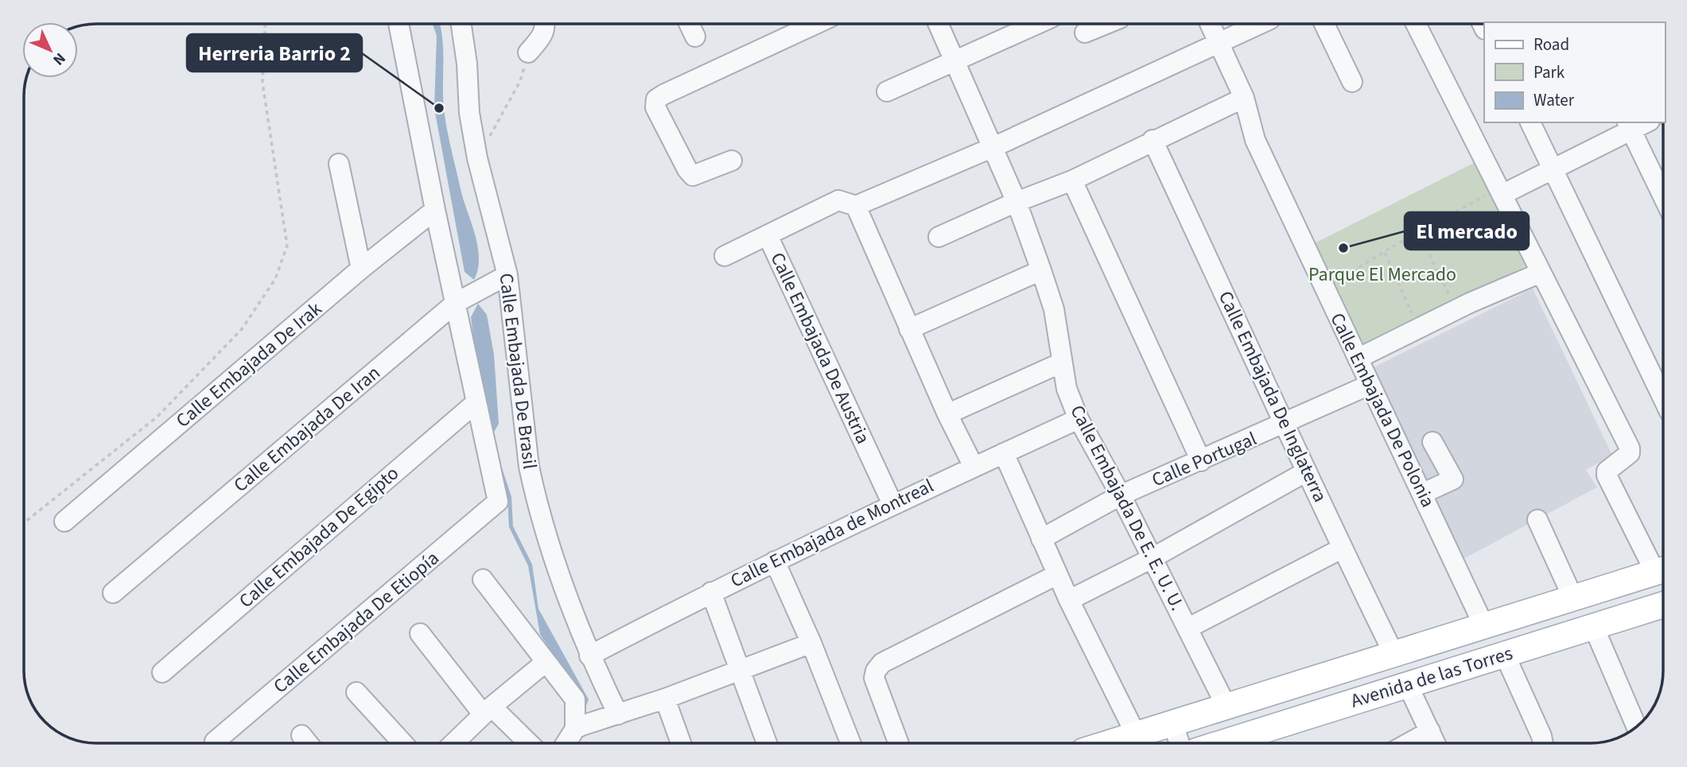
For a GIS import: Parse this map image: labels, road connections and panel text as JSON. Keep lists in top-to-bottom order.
{
  "streets": {
    "main road": ["Avenida de las Torres"],
    "street": [
      "Calle Embajada De Austria",
      "Calle Embajada De Irak",
      "Calle Embajada De Brasil",
      "Calle Embajada De Inglaterra",
      "Calle Embajada De Polonia",
      "Calle Embajada De Iran",
      "Calle Portugal",
      "Calle Embajada De E. E. U. U.",
      "Calle Embajada de Montreal",
      "Calle Embajada De Egipto",
      "Calle Embajada De Etiopía"
    ]
  },
  "crossings": [
    ["Calle Embajada De Austria", "Calle Embajada De Polonia"],
    ["Calle Embajada De Austria", "Calle Embajada De E. E. U. U."],
    ["Calle Embajada De Austria", "Calle Embajada de Montreal"],
    ["Calle Embajada De Brasil", "Calle Embajada De Iran"],
    ["Calle Embajada De Brasil", "Calle Embajada de Montreal"],
    ["Calle Embajada De Inglaterra", "Calle Portugal"],
    ["Calle Embajada De Polonia", "Calle Portugal"],
    ["Calle Portugal", "Calle Embajada De E. E. U. U."],
    ["Calle Embajada De E. E. U. U.", "Calle Embajada de Montreal"],
    ["Calle Embajada De Egipto", "Calle Embajada De Etiopía"]
  ],
  "parks": ["Parque El Mercado"],
  "places": ["Herreria Barrio 2", "El mercado"],
  "legend": ["Road", "Park", "Water"],
  "north": "bottom right"
}
